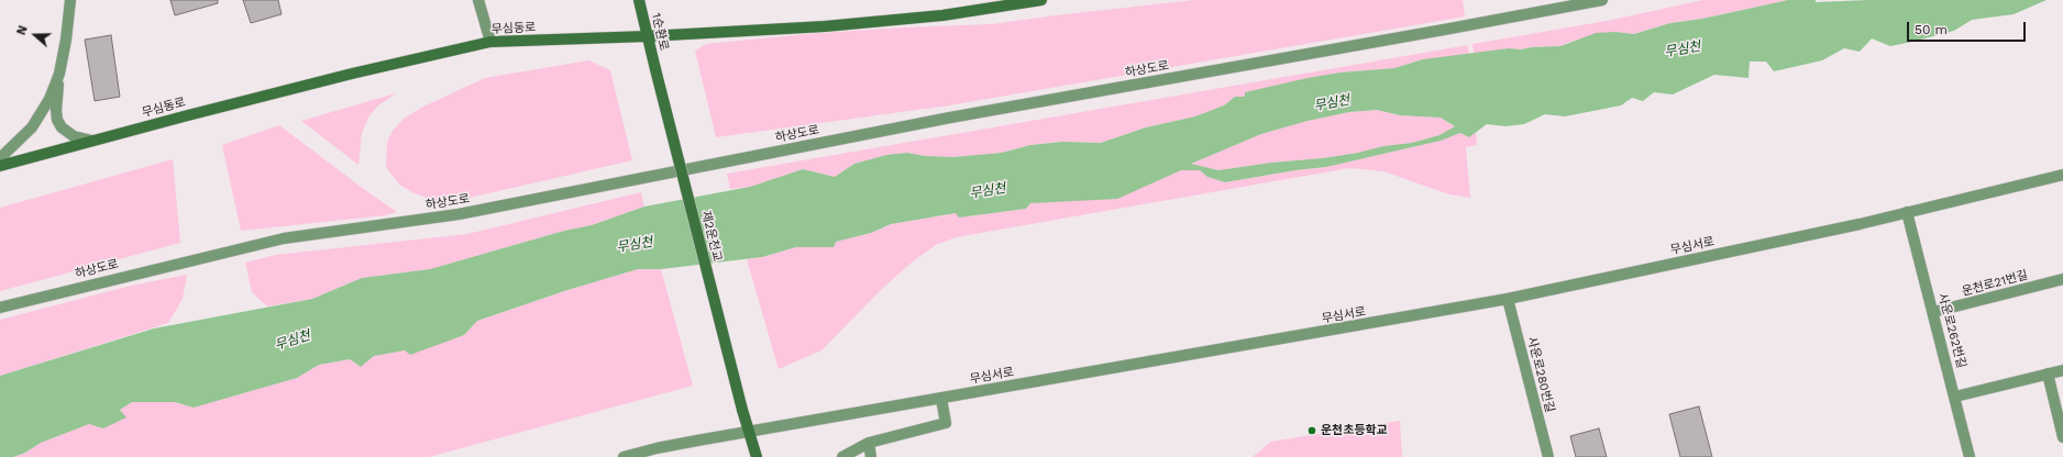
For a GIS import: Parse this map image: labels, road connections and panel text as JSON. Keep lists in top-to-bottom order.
{
  "streets": {
    "main road": ["무심동로", "1순환로", "제2운천교"],
    "street": [
      "하상도로",
      "무심서로",
      "운천로21번길",
      "사운로262번길",
      "사운로280번길"
    ]
  },
  "crossings": [
    ["무심동로", "1순환로"],
    ["1순환로", "제2운천교"],
    ["제2운천교", "무심서로"],
    ["무심서로", "사운로262번길"],
    ["무심서로", "사운로280번길"],
    ["운천로21번길", "사운로262번길"]
  ],
  "water": ["무심천"],
  "places": ["운천초등학교"],
  "scale_bar": "50 m",
  "north": "left"
}
